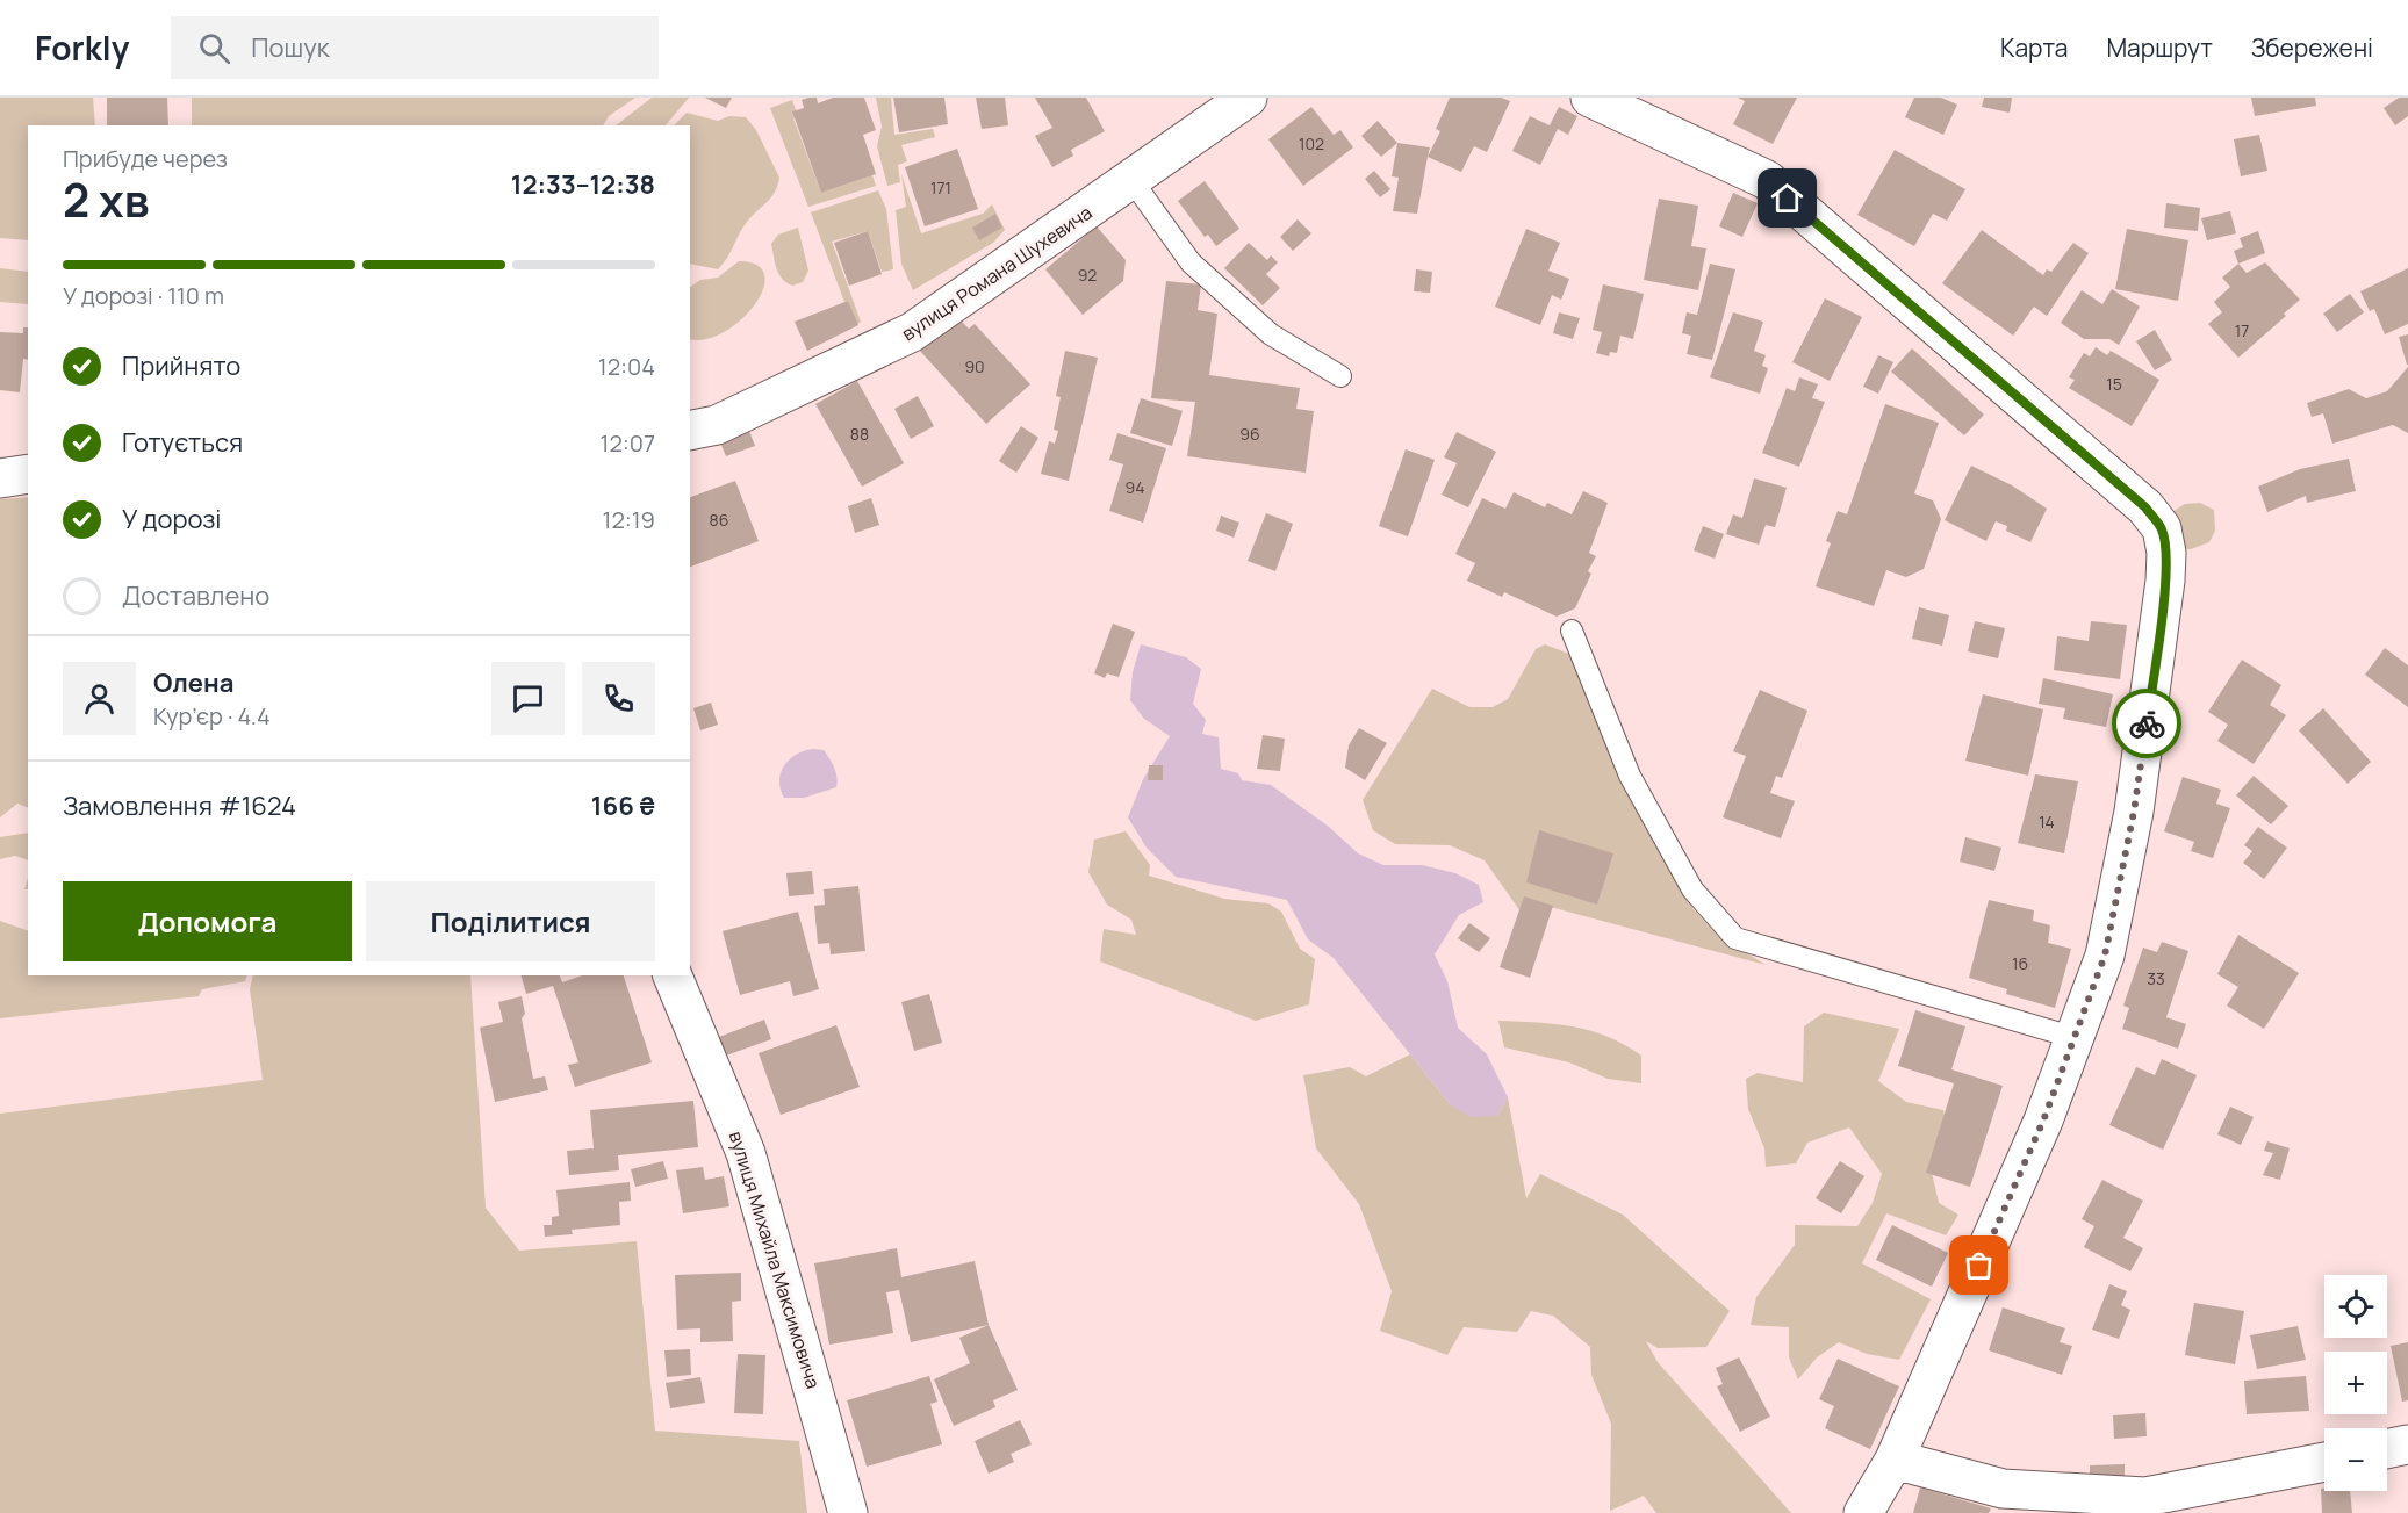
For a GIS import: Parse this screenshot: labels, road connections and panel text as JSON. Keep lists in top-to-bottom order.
{
  "streets": {
    "street": ["вулиця Романа Шухевича", "вулиця Михайла Максимовича"]
  },
  "house_numbers": [
    "102",
    "171",
    "92",
    "17",
    "90",
    "15",
    "88",
    "96",
    "94",
    "86",
    "14",
    "16",
    "33"
  ],
  "page": {
    "header": "Forkly",
    "search": "Пошук",
    "nav": ["Карта", "Маршрут", "Збережені"],
    "heading": ["2 хв", "Прибуде через", "12:33–12:38"],
    "panel": [
      "Олена",
      "Кур’єр · 4.4",
      "Замовлення #1624",
      "166 ₴"
    ],
    "bar": "У дорозі · 110 m",
    "list": [
      ["Прийнято", "12:04"],
      ["Готується", "12:07"],
      ["У дорозі", "12:19"],
      "Доставлено"
    ],
    "buttons": ["Допомога", "Поділитися"],
    "map_buttons": ["+", "−"]
  }
}
